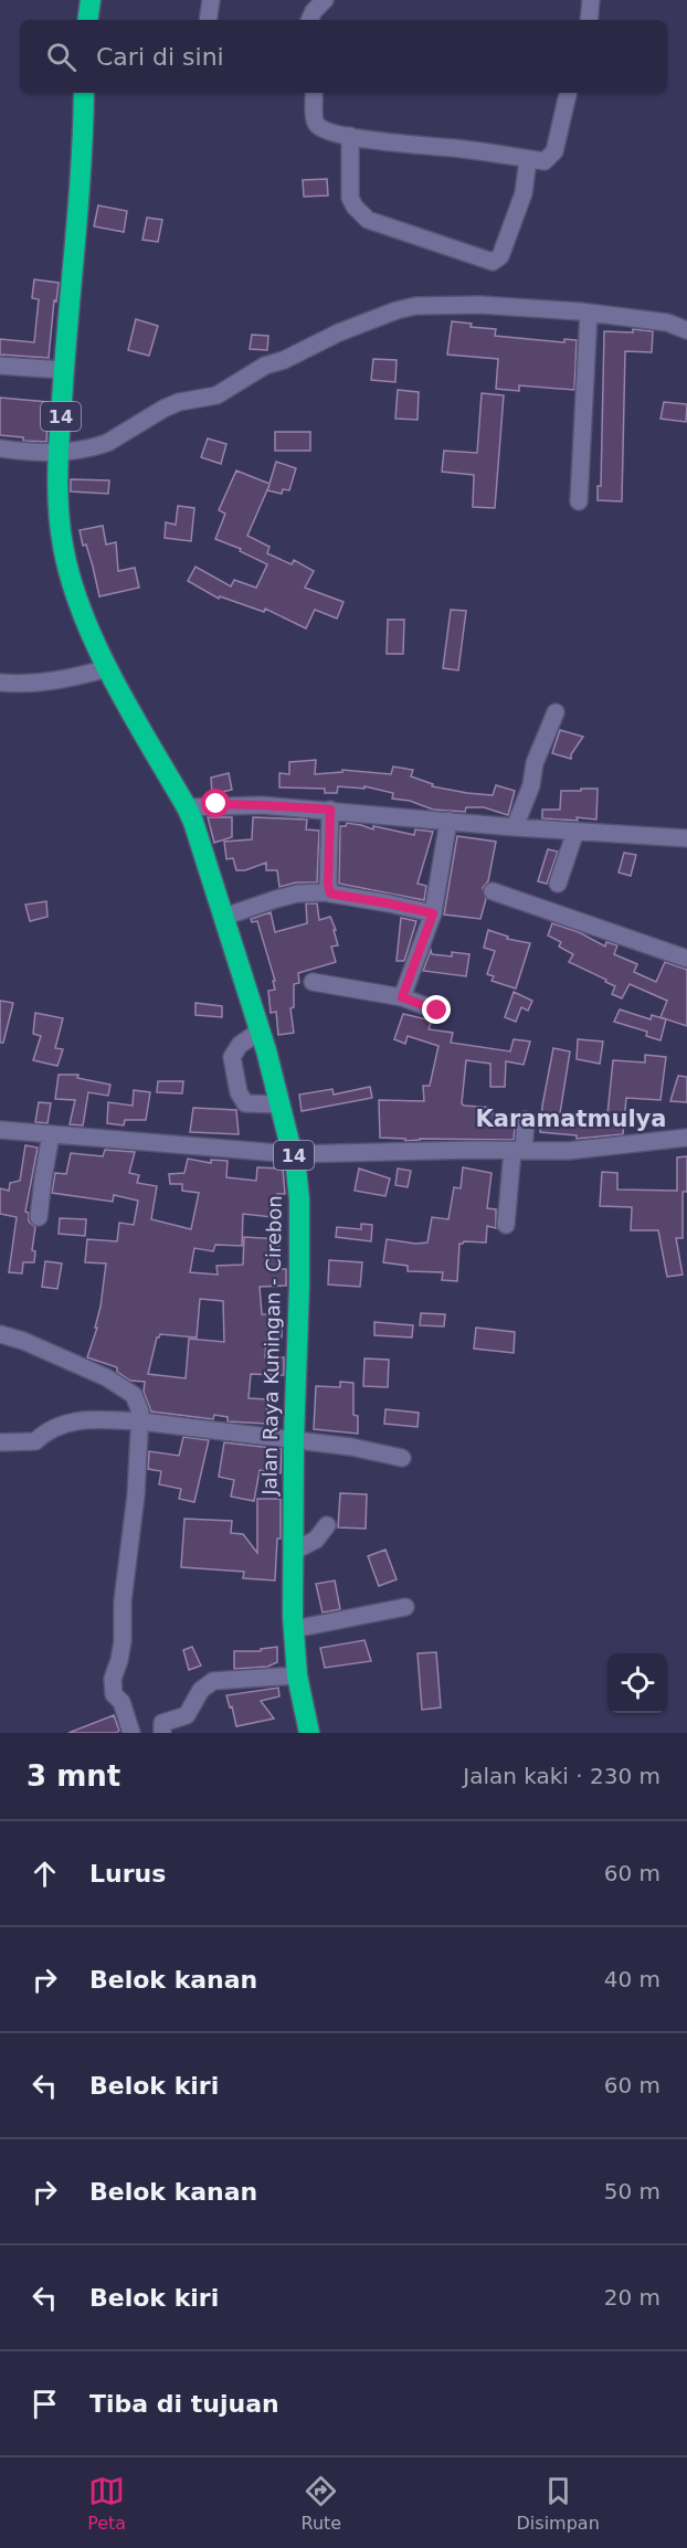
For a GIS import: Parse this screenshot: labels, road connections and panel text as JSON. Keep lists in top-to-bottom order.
{
  "streets": {
    "highway": ["14", "Jalan Raya Kuningan - Cirebon"]
  },
  "districts": ["Karamatmulya"],
  "page": {
    "search": "Cari di sini",
    "heading": ["3 mnt", "Jalan kaki · 230 m"],
    "list": [
      ["Lurus", "60 m"],
      ["Belok kanan", "40 m"],
      ["Belok kiri", "60 m"],
      ["Belok kanan", "50 m"],
      ["Belok kiri", "20 m"],
      "Tiba di tujuan"
    ],
    "nav": ["Peta", "Rute", "Disimpan"]
  }
}
